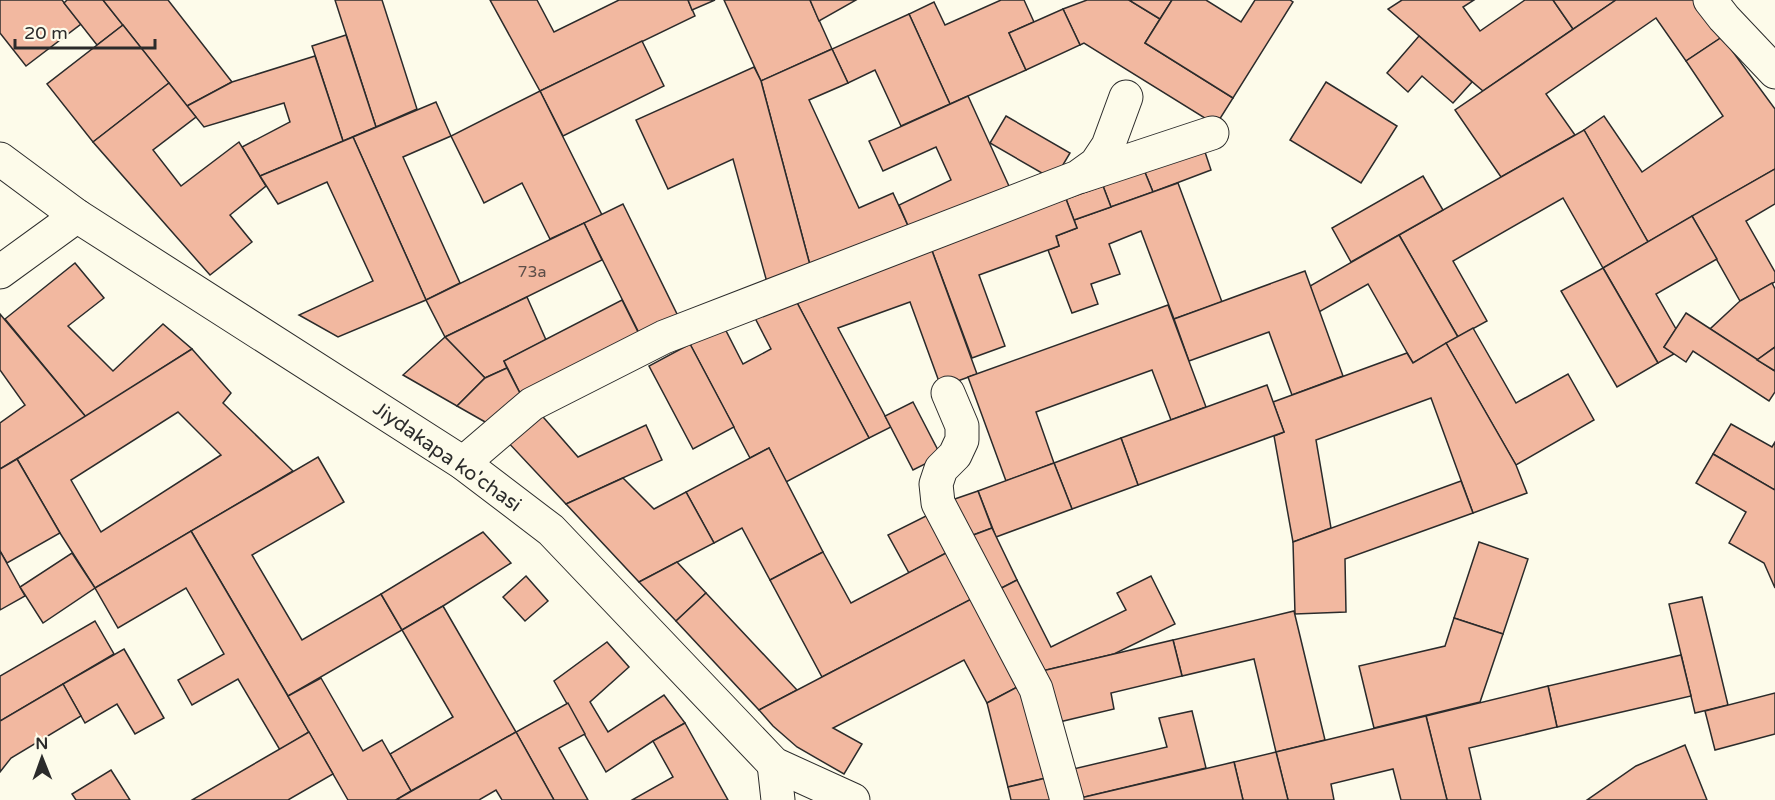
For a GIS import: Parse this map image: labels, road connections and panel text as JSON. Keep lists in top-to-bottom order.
{
  "streets": {
    "street": ["Jiydakapa ko'chasi"]
  },
  "house_numbers": ["73a"],
  "scale_bar": "20 m",
  "north": "top"
}
